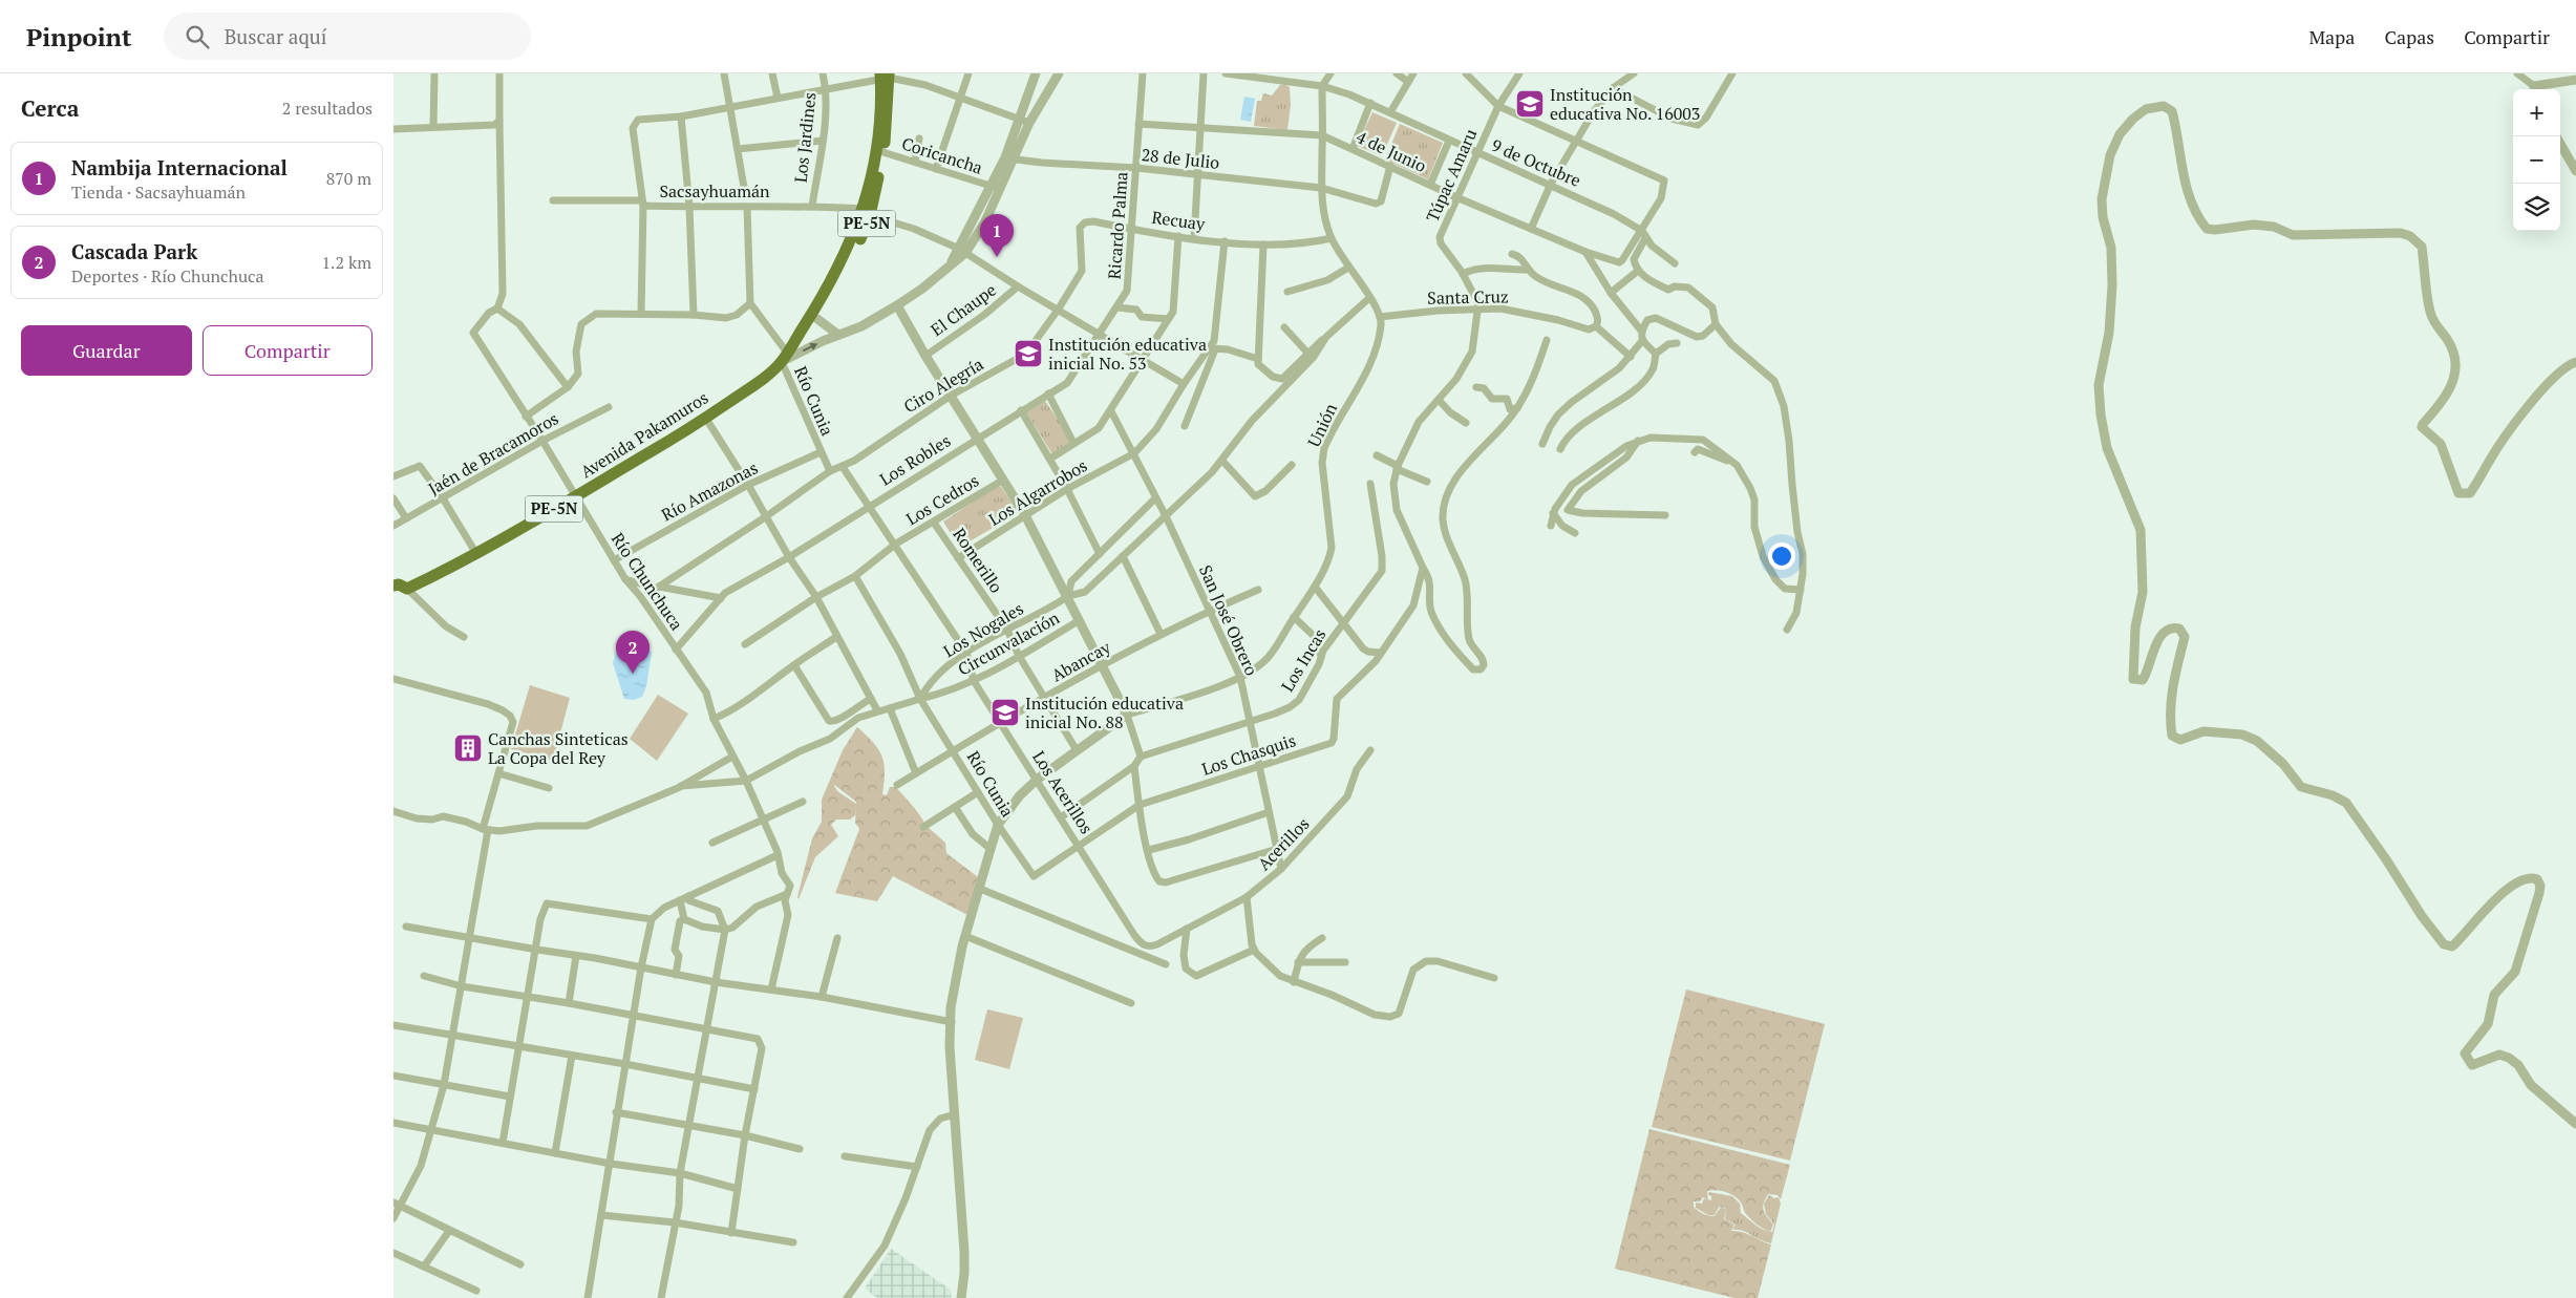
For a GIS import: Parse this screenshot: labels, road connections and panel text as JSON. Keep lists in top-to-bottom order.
{
  "streets": {
    "highway": ["PE-5N", "Avenida Pakamuros"],
    "street": [
      "Los Jardines",
      "4 de Junio",
      "Coricancha",
      "28 de Julio",
      "9 de Octubre",
      "Túpac Amaru",
      "Sacsayhuamán",
      "Recuay",
      "Ricardo Palma",
      "Santa Cruz",
      "El Chaupe",
      "Ciro Alegría",
      "Río Cunia",
      "Unión",
      "Jaén de Bracamoros",
      "Los Robles",
      "Río Amazonas",
      "Los Algarrobos",
      "Los Cedros",
      "Romerillo",
      "Río Chunchuca",
      "San José Obrero",
      "Los Nogales",
      "Circunvalación",
      "Los Incas",
      "Abancay",
      "Los Chasquis",
      "Los Acerillos",
      "Acerillos"
    ]
  },
  "crossings": [
    ["Los Jardines", "Sacsayhuamán"],
    ["4 de Junio", "28 de Julio"],
    ["4 de Junio", "9 de Octubre"],
    ["4 de Junio", "Túpac Amaru"],
    ["4 de Junio", "Ricardo Palma"],
    ["Coricancha", "Avenida Pakamuros"],
    ["28 de Julio", "Ricardo Palma"],
    ["9 de Octubre", "Túpac Amaru"],
    ["Túpac Amaru", "Santa Cruz"],
    ["Sacsayhuamán", "Recuay"],
    ["Sacsayhuamán", "Ricardo Palma"],
    ["Sacsayhuamán", "El Chaupe"],
    ["Sacsayhuamán", "Ciro Alegría"],
    ["Sacsayhuamán", "Avenida Pakamuros"],
    ["Sacsayhuamán", "Los Algarrobos"],
    ["Recuay", "Ricardo Palma"],
    ["Recuay", "Ciro Alegría"],
    ["Ricardo Palma", "Los Robles"],
    ["Santa Cruz", "Unión"],
    ["Ciro Alegría", "Río Cunia"],
    ["Ciro Alegría", "Los Acerillos"],
    ["Río Cunia", "Avenida Pakamuros"],
    ["Río Cunia", "Río Amazonas"],
    ["Río Cunia", "Los Cedros"],
    ["Río Cunia", "Los Nogales"],
    ["Río Cunia", "Circunvalación"],
    ["Río Cunia", "Abancay"],
    ["Río Cunia", "Los Chasquis"],
    ["Río Cunia", "Los Acerillos"],
    ["Unión", "San José Obrero"],
    ["Avenida Pakamuros", "Río Chunchuca"],
    ["Jaén de Bracamoros", "Río Chunchuca"],
    ["Los Robles", "Río Chunchuca"],
    ["Los Robles", "Los Acerillos"],
    ["Río Amazonas", "Río Chunchuca"],
    ["Los Algarrobos", "Romerillo"],
    ["Los Algarrobos", "San José Obrero"],
    ["Los Cedros", "Romerillo"],
    ["Los Cedros", "Los Acerillos"],
    ["Romerillo", "Los Nogales"],
    ["Romerillo", "Circunvalación"],
    ["Romerillo", "Abancay"],
    ["San José Obrero", "Los Nogales"],
    ["San José Obrero", "Los Incas"],
    ["San José Obrero", "Abancay"],
    ["San José Obrero", "Los Chasquis"],
    ["San José Obrero", "Acerillos"],
    ["Los Nogales", "Circunvalación"],
    ["Los Nogales", "Los Acerillos"],
    ["Circunvalación", "Los Acerillos"],
    ["Abancay", "Los Acerillos"],
    ["Los Chasquis", "Los Acerillos"],
    ["Los Acerillos", "Acerillos"]
  ],
  "places": {
    "school or university": ["Institución educativa No. 16003", "Institución educativa inicial No. 53", "Institución educativa inicial No. 88"],
    "building": ["Canchas Sinteticas La Copa del Rey"]
  },
  "page": {
    "header": "Pinpoint",
    "search": "Buscar aquí",
    "nav": ["Mapa", "Capas", "Compartir"],
    "heading": ["Cerca", "2 resultados"],
    "map_buttons": ["+", "−"],
    "list": [
      {
        "mark": "1",
        "name": "Nambija Internacional",
        "note": "Tienda · Sacsayhuamán",
        "value": "870 m"
      },
      {
        "mark": "2",
        "name": "Cascada Park",
        "note": "Deportes · Río Chunchuca",
        "value": "1.2 km"
      }
    ],
    "pins": ["1", "2"],
    "buttons": ["Guardar", "Compartir"]
  }
}
